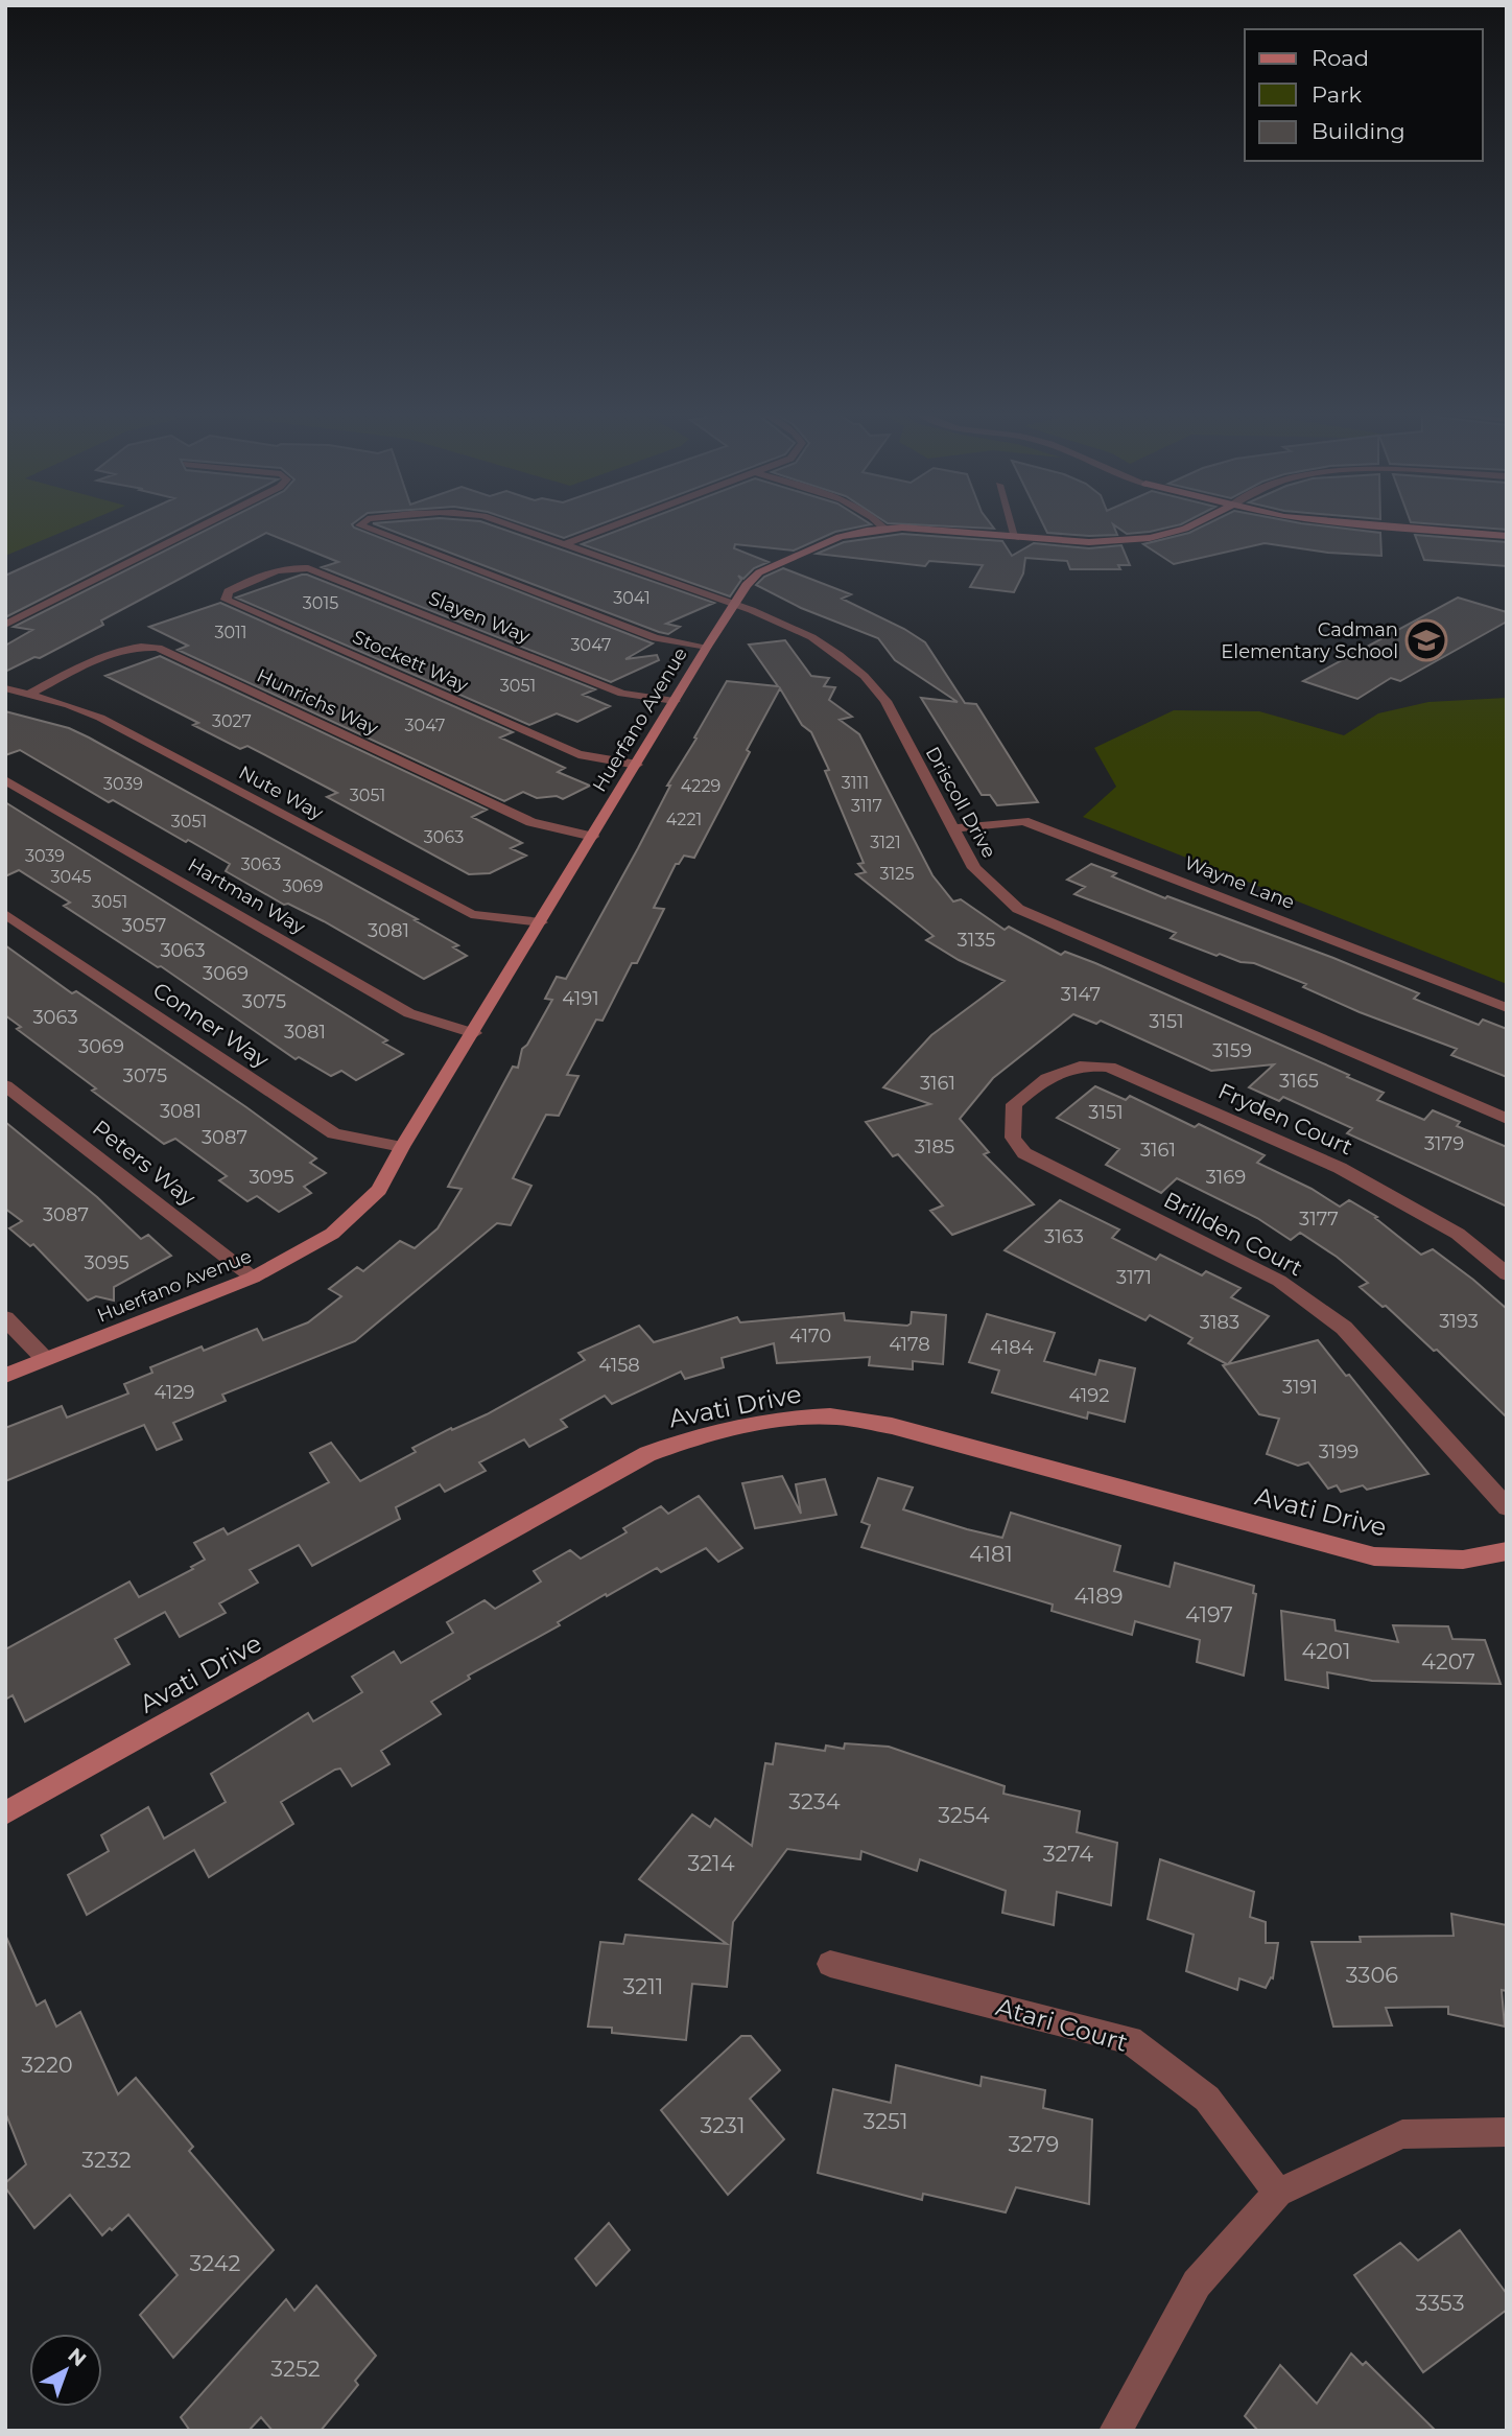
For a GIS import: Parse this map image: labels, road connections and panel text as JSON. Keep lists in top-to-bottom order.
{
  "streets": {
    "street": [
      "Slayen Way",
      "Stockett Way",
      "Hunrichs Way",
      "Huerfano Avenue",
      "Nute Way",
      "Driscoll Drive",
      "Wayne Lane",
      "Hartman Way",
      "Conner Way",
      "Fryden Court",
      "Peters Way",
      "Brillden Court",
      "Avati Drive",
      "Atari Court"
    ]
  },
  "crossings": [
    ["Slayen Way", "Stockett Way"],
    ["Slayen Way", "Huerfano Avenue"],
    ["Stockett Way", "Huerfano Avenue"],
    ["Hunrichs Way", "Huerfano Avenue"],
    ["Hunrichs Way", "Nute Way"],
    ["Huerfano Avenue", "Nute Way"],
    ["Huerfano Avenue", "Driscoll Drive"],
    ["Huerfano Avenue", "Hartman Way"],
    ["Huerfano Avenue", "Conner Way"],
    ["Huerfano Avenue", "Peters Way"],
    ["Driscoll Drive", "Wayne Lane"],
    ["Fryden Court", "Brillden Court"]
  ],
  "places": {
    "school or university": ["Cadman Elementary School"]
  },
  "house_numbers": [
    "3041",
    "3015",
    "3011",
    "3047",
    "3051",
    "3027",
    "3047",
    "3111",
    "3039",
    "4229",
    "3051",
    "3117",
    "4221",
    "3051",
    "3063",
    "3121",
    "3039",
    "3063",
    "3125",
    "3045",
    "3069",
    "3051",
    "3057",
    "3081",
    "3135",
    "3063",
    "3069",
    "3147",
    "4191",
    "3075",
    "3063",
    "3151",
    "3081",
    "3069",
    "3159",
    "3075",
    "3165",
    "3161",
    "3081",
    "3151",
    "3087",
    "3179",
    "3185",
    "3161",
    "3095",
    "3169",
    "3087",
    "3177",
    "3163",
    "3095",
    "3171",
    "3193",
    "3183",
    "4170",
    "4178",
    "4184",
    "4158",
    "3191",
    "4129",
    "4192",
    "3199",
    "4181",
    "4189",
    "4197",
    "4201",
    "4207",
    "3234",
    "3254",
    "3274",
    "3214",
    "3306",
    "3211",
    "3220",
    "3251",
    "3231",
    "3279",
    "3232",
    "3242",
    "3353",
    "3252"
  ],
  "legend": ["Road", "Park", "Building"],
  "north": "top right"
}
